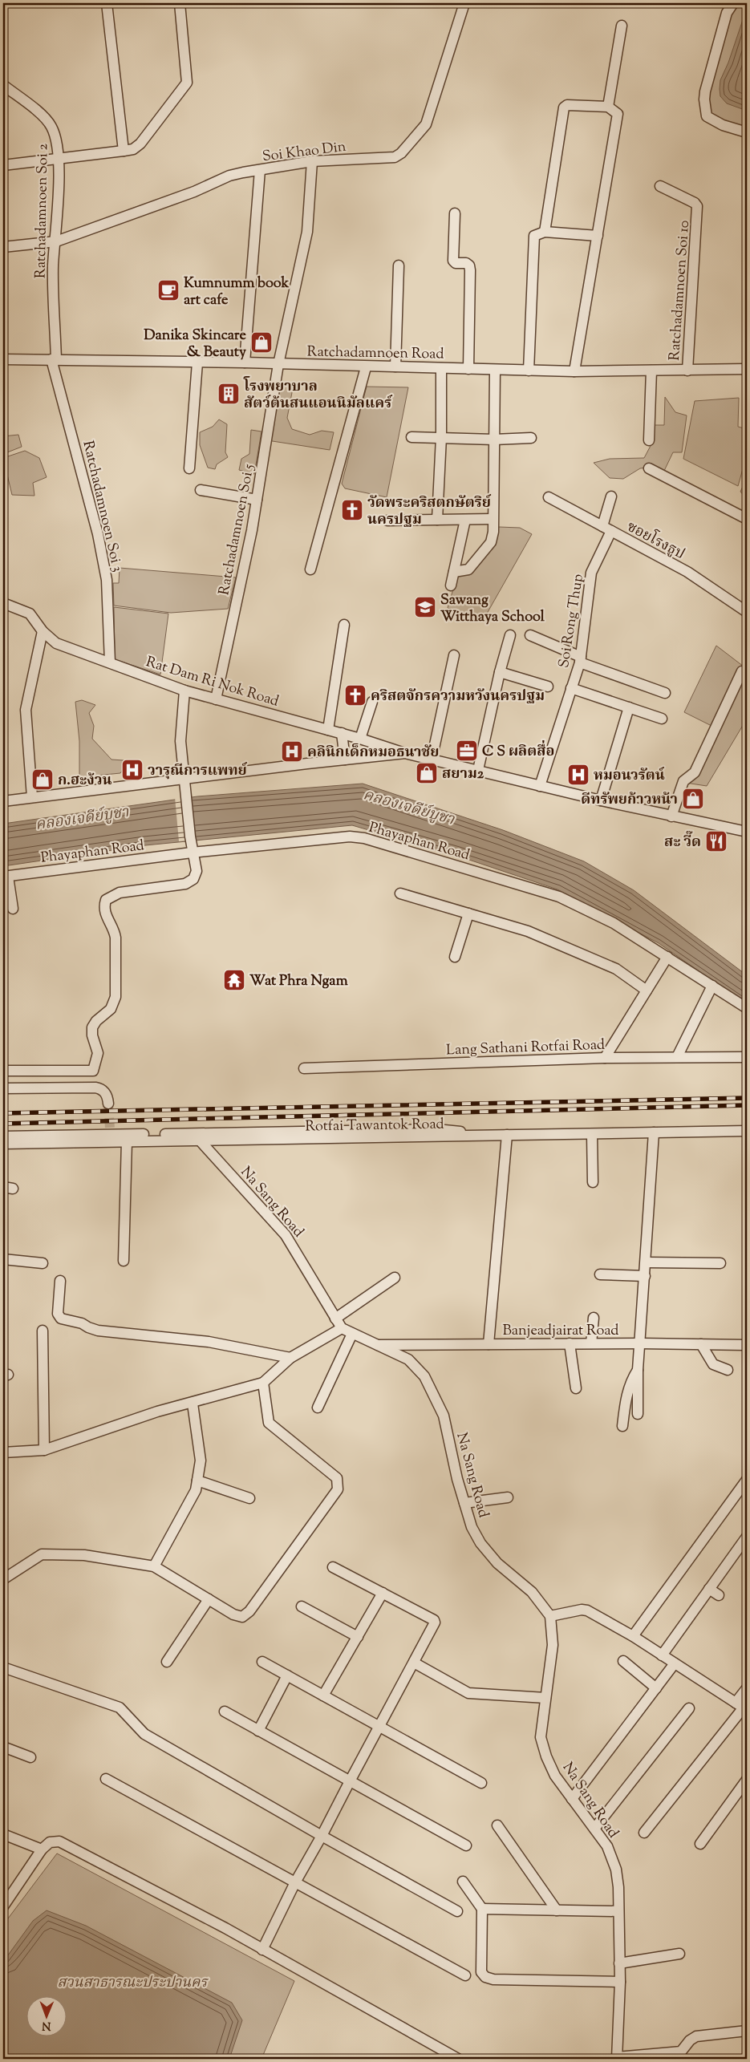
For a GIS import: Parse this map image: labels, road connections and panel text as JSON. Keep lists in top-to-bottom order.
{
  "streets": {
    "street": [
      "Soi Khao Din",
      "Ratchadamnoen Soi 2",
      "Ratchadamnoen Soi 10",
      "Ratchadamnoen Road",
      "Ratchadamnoen Soi 3",
      "Ratchadamnoen Soi 5",
      "ซอยโรงธูป",
      "Soi Rong Thup",
      "Rat Dam Ri Nok Road",
      "Phayaphan Road",
      "Lang Sathani Rotfai Road",
      "Rotfai Tawantok Road",
      "Na Sang Road",
      "Banjeadjairat Road"
    ]
  },
  "crossings": [
    ["Soi Khao Din", "Ratchadamnoen Soi 2"],
    ["Soi Khao Din", "Ratchadamnoen Soi 5"],
    ["Ratchadamnoen Soi 2", "Ratchadamnoen Road"],
    ["Ratchadamnoen Soi 2", "Ratchadamnoen Soi 3"],
    ["Ratchadamnoen Soi 10", "Ratchadamnoen Road"],
    ["Ratchadamnoen Road", "Ratchadamnoen Soi 3"],
    ["Ratchadamnoen Road", "Ratchadamnoen Soi 5"],
    ["Ratchadamnoen Soi 3", "Rat Dam Ri Nok Road"],
    ["Ratchadamnoen Soi 5", "Rat Dam Ri Nok Road"],
    ["ซอยโรงธูป", "Soi Rong Thup"],
    ["Soi Rong Thup", "Rat Dam Ri Nok Road"],
    ["Rotfai Tawantok Road", "Na Sang Road"],
    ["Na Sang Road", "Banjeadjairat Road"]
  ],
  "water": ["คลองเจดีย์บูชา"],
  "parks": ["สวนสาธารณะประปานคร"],
  "places": {
    "cafe": ["Kumnumm book art cafe"],
    "shop": [
      "Danika Skincare & Beauty",
      "สยาม2",
      "ก.ฮะง้วน",
      "ดีทรัพยก้าวหน้า"
    ],
    "building": ["โรงพยาบาล สัตว์ต้นสนแอนนิมัลแคร์"],
    "church": ["วัดพระคริสตกษัตริย์ นครปฐม", "คริสตจักรความหวังนครปฐม"],
    "school or university": ["Sawang Witthaya School"],
    "office": ["C S ผลิตสื่อ"],
    "hospital": ["คลินิกเด็กหมอธนาชัย", "วารุณีการแพทย์", "หมอนวรัตน์"],
    "restaurant": ["สะ วี๊ด"],
    "temple": ["Wat Phra Ngam"]
  },
  "north": "bottom"
}
